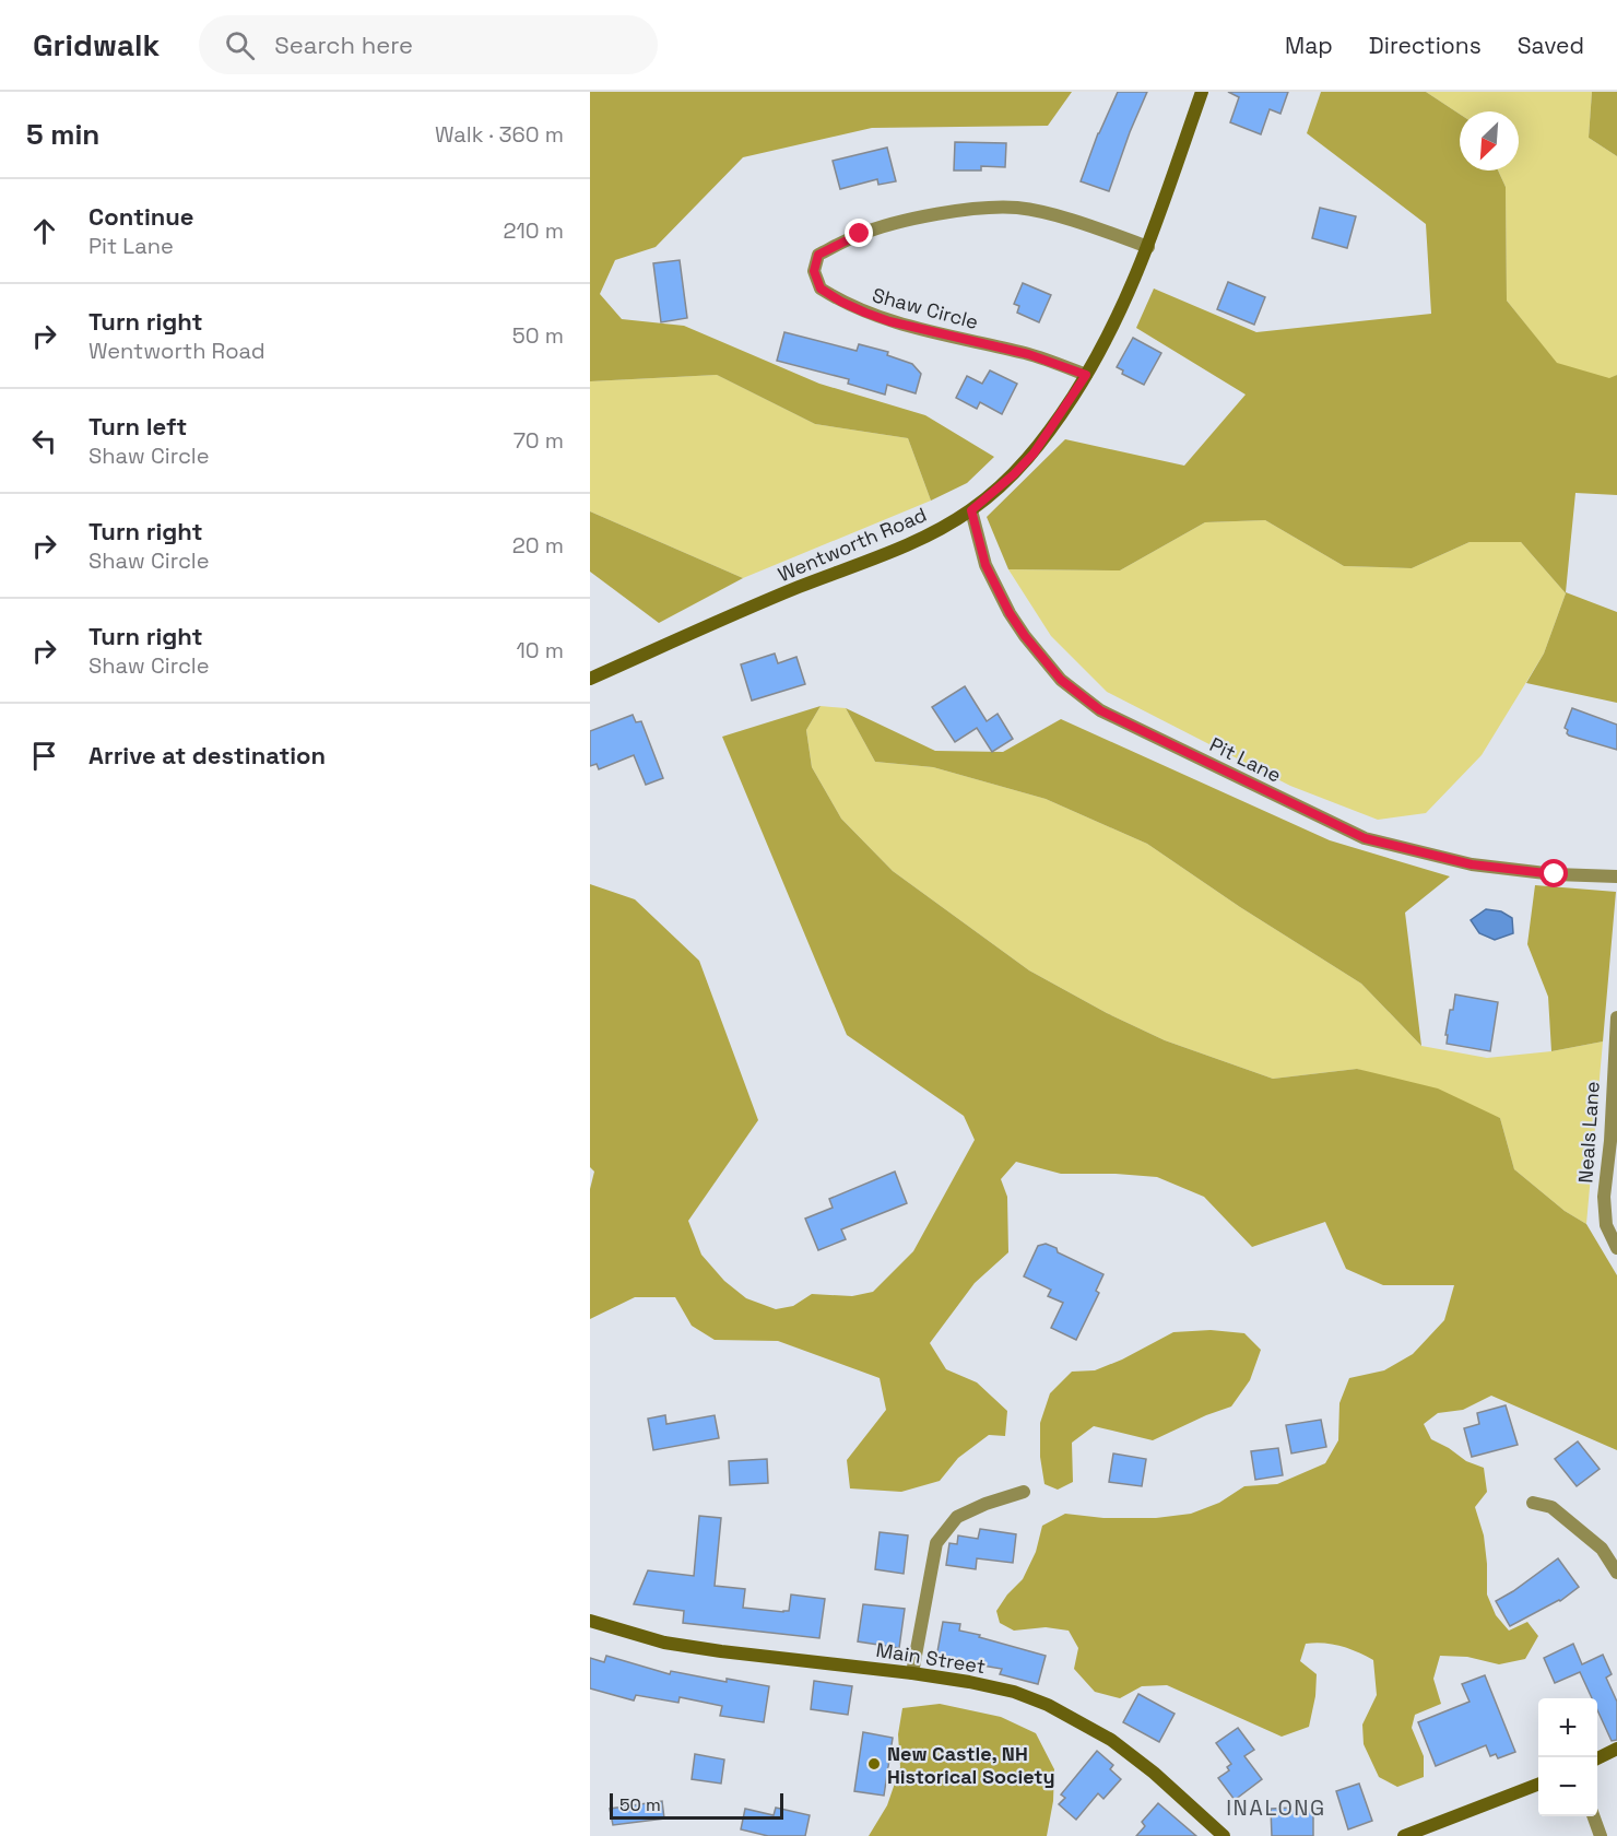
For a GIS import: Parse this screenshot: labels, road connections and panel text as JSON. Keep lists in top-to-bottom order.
{
  "streets": {
    "main road": ["Wentworth Road", "Main Street"],
    "street": ["Shaw Circle", "Pit Lane", "Neals Lane"]
  },
  "crossings": [
    ["Shaw Circle", "Wentworth Road"],
    ["Wentworth Road", "Pit Lane"]
  ],
  "districts": ["INALONG"],
  "places": ["New Castle, NH Historical Society"],
  "scale_bar": "50 m",
  "north": "bottom left",
  "page": {
    "header": "Gridwalk",
    "search": "Search here",
    "nav": ["Map", "Directions", "Saved"],
    "heading": ["5 min", "Walk · 360 m"],
    "list": [
      ["Continue", "Pit Lane", "210 m"],
      ["Turn right", "Wentworth Road", "50 m"],
      ["Turn left", "Shaw Circle", "70 m"],
      ["Turn right", "Shaw Circle", "20 m"],
      ["Turn right", "Shaw Circle", "10 m"],
      "Arrive at destination"
    ],
    "map_buttons": ["+", "−"],
    "scale": "50 m"
  }
}
